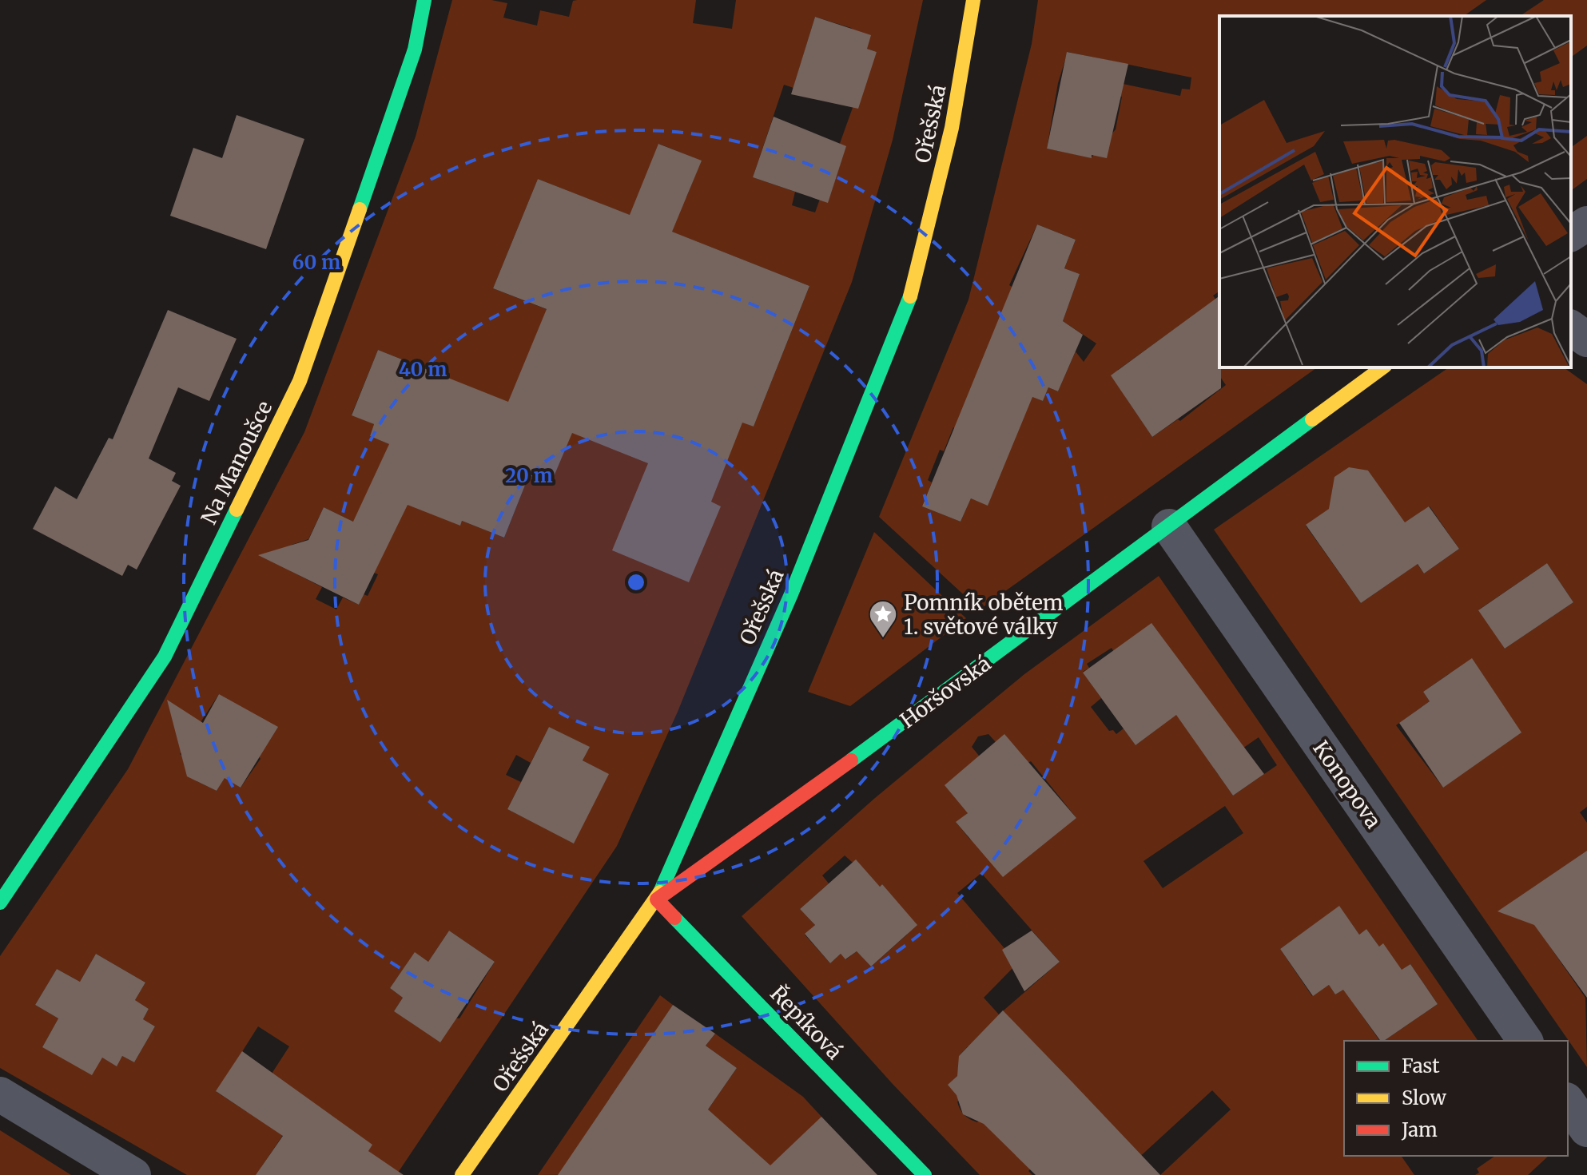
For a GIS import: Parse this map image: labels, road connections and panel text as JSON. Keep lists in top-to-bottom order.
{
  "streets": {
    "street": [
      "Ořešská",
      "Na Manoušce",
      "Horšovská",
      "Konopova",
      "Řepíková"
    ]
  },
  "crossings": [
    ["Ořešská", "Horšovská"],
    ["Ořešská", "Řepíková"],
    ["Horšovská", "Konopova"],
    ["Horšovská", "Řepíková"]
  ],
  "places": {
    "place": ["Pomník obětem 1. světové války"]
  },
  "legend": ["Fast", "Slow", "Jam"],
  "rings": ["60 m", "40 m", "20 m"]
}
